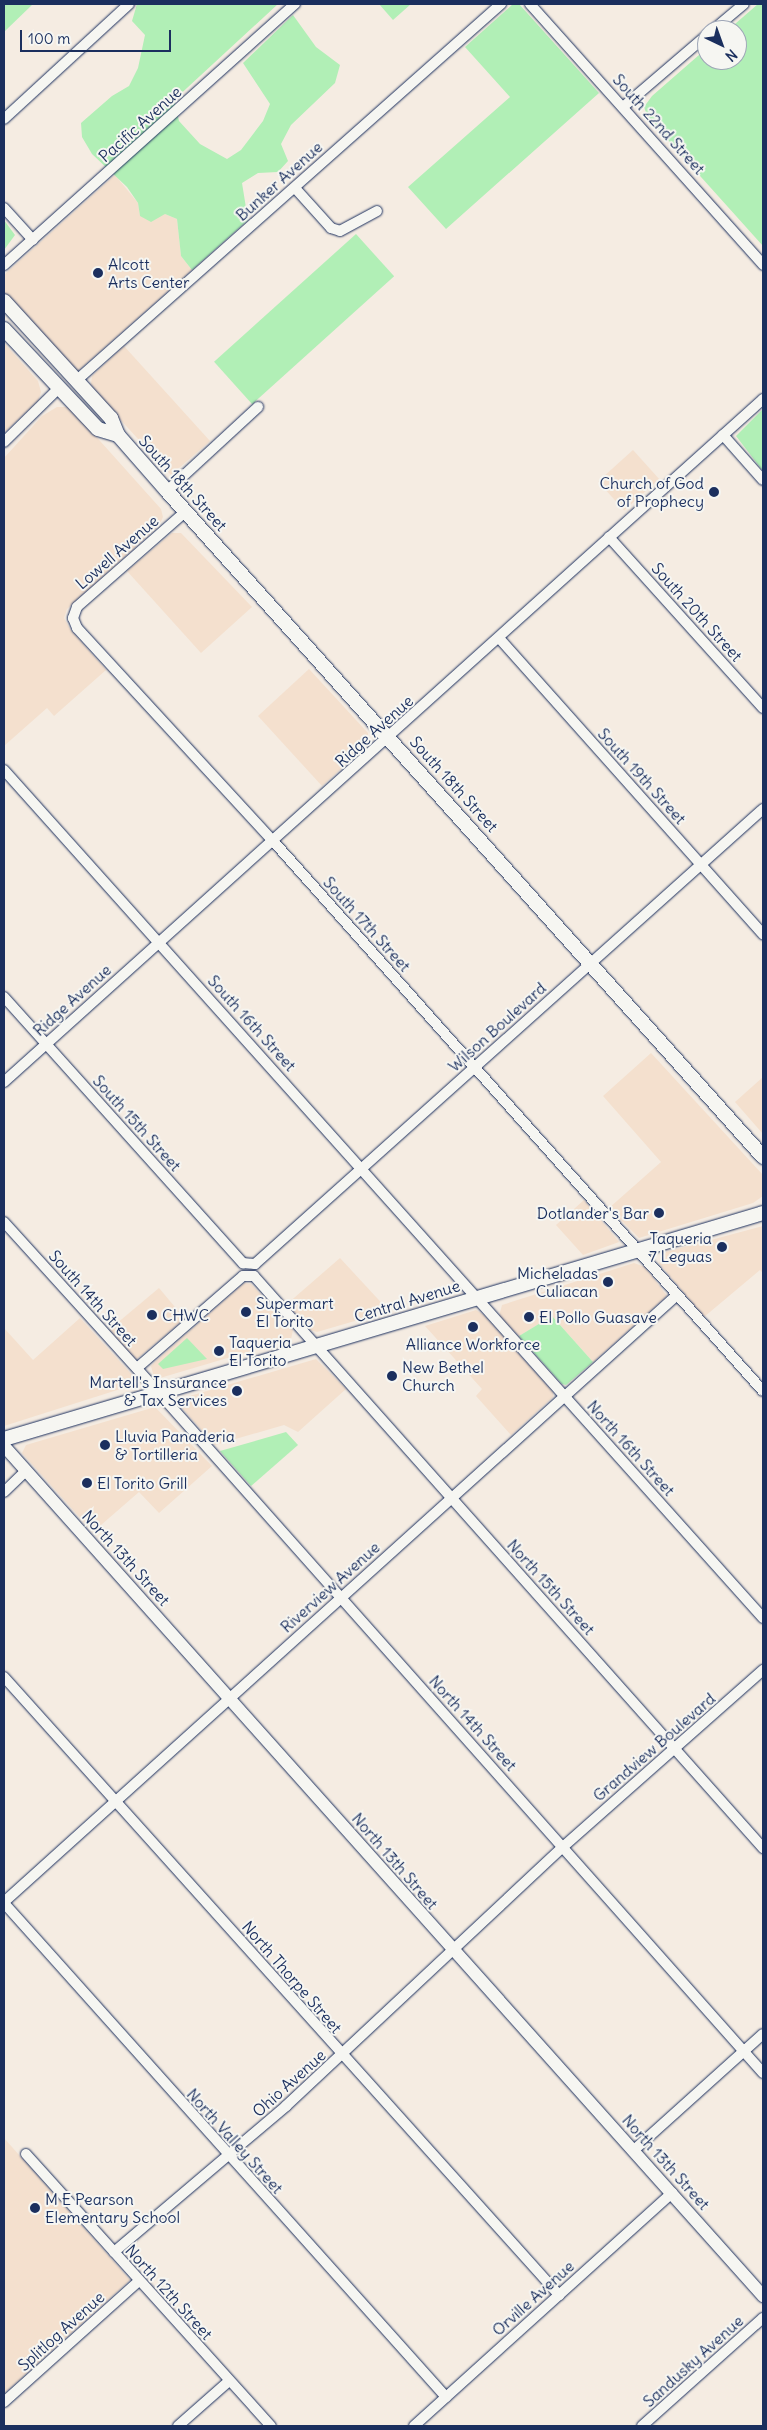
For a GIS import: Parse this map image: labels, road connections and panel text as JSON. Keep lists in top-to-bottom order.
{
  "streets": {
    "main road": ["South 18th Street", "Central Avenue"],
    "street": [
      "Pacific Avenue",
      "South 22nd Street",
      "Bunker Avenue",
      "Lowell Avenue",
      "South 20th Street",
      "Ridge Avenue",
      "South 19th Street",
      "South 17th Street",
      "South 16th Street",
      "Wilson Boulevard",
      "South 15th Street",
      "South 14th Street",
      "North 16th Street",
      "North 13th Street",
      "Riverview Avenue",
      "North 15th Street",
      "North 14th Street",
      "Grandview Boulevard",
      "North Thorpe Street",
      "Ohio Avenue",
      "North Valley Street",
      "North 12th Street",
      "Orville Avenue",
      "Splitlog Avenue",
      "Sandusky Avenue"
    ]
  },
  "crossings": [
    ["Bunker Avenue", "South 18th Street"],
    ["South 18th Street", "Lowell Avenue"],
    ["South 18th Street", "Ridge Avenue"],
    ["South 18th Street", "Wilson Boulevard"],
    ["Lowell Avenue", "South 17th Street"],
    ["South 20th Street", "Ridge Avenue"],
    ["Ridge Avenue", "South 19th Street"],
    ["Ridge Avenue", "South 17th Street"],
    ["Ridge Avenue", "South 16th Street"],
    ["Ridge Avenue", "South 15th Street"],
    ["South 19th Street", "Wilson Boulevard"],
    ["South 17th Street", "Wilson Boulevard"],
    ["South 17th Street", "Central Avenue"],
    ["South 17th Street", "Riverview Avenue"],
    ["South 16th Street", "Wilson Boulevard"],
    ["South 16th Street", "Central Avenue"],
    ["South 16th Street", "North 16th Street"],
    ["Wilson Boulevard", "South 15th Street"],
    ["South 14th Street", "Central Avenue"],
    ["South 14th Street", "North 14th Street"],
    ["Central Avenue", "North 16th Street"],
    ["Central Avenue", "North 15th Street"],
    ["Central Avenue", "North 14th Street"],
    ["North 16th Street", "Riverview Avenue"],
    ["North 13th Street", "Riverview Avenue"],
    ["North 13th Street", "Ohio Avenue"],
    ["North 13th Street", "Orville Avenue"],
    ["Riverview Avenue", "North 15th Street"],
    ["Riverview Avenue", "North 14th Street"],
    ["Riverview Avenue", "North Thorpe Street"],
    ["Riverview Avenue", "North Valley Street"],
    ["North 15th Street", "Grandview Boulevard"],
    ["North 14th Street", "Grandview Boulevard"],
    ["North 14th Street", "Ohio Avenue"],
    ["Grandview Boulevard", "Ohio Avenue"],
    ["North Thorpe Street", "Ohio Avenue"],
    ["North Thorpe Street", "Orville Avenue"],
    ["Ohio Avenue", "North Valley Street"],
    ["Ohio Avenue", "North 12th Street"],
    ["North Valley Street", "Orville Avenue"],
    ["North 12th Street", "Splitlog Avenue"]
  ],
  "places": [
    "Alcott Arts Center",
    "Church of God of Prophecy",
    "Dotlander's Bar",
    "Taqueria 7 Leguas",
    "Micheladas Culiacan",
    "Supermart El Torito",
    "CHWC",
    "El Pollo Guasave",
    "Alliance Workforce",
    "Taqueria El Torito",
    "New Bethel Church",
    "Martell's Insurance & Tax Services",
    "Lluvia Panaderia & Tortilleria",
    "El Torito Grill",
    "M E Pearson Elementary School"
  ],
  "scale_bar": "100 m",
  "north": "bottom right"
}
